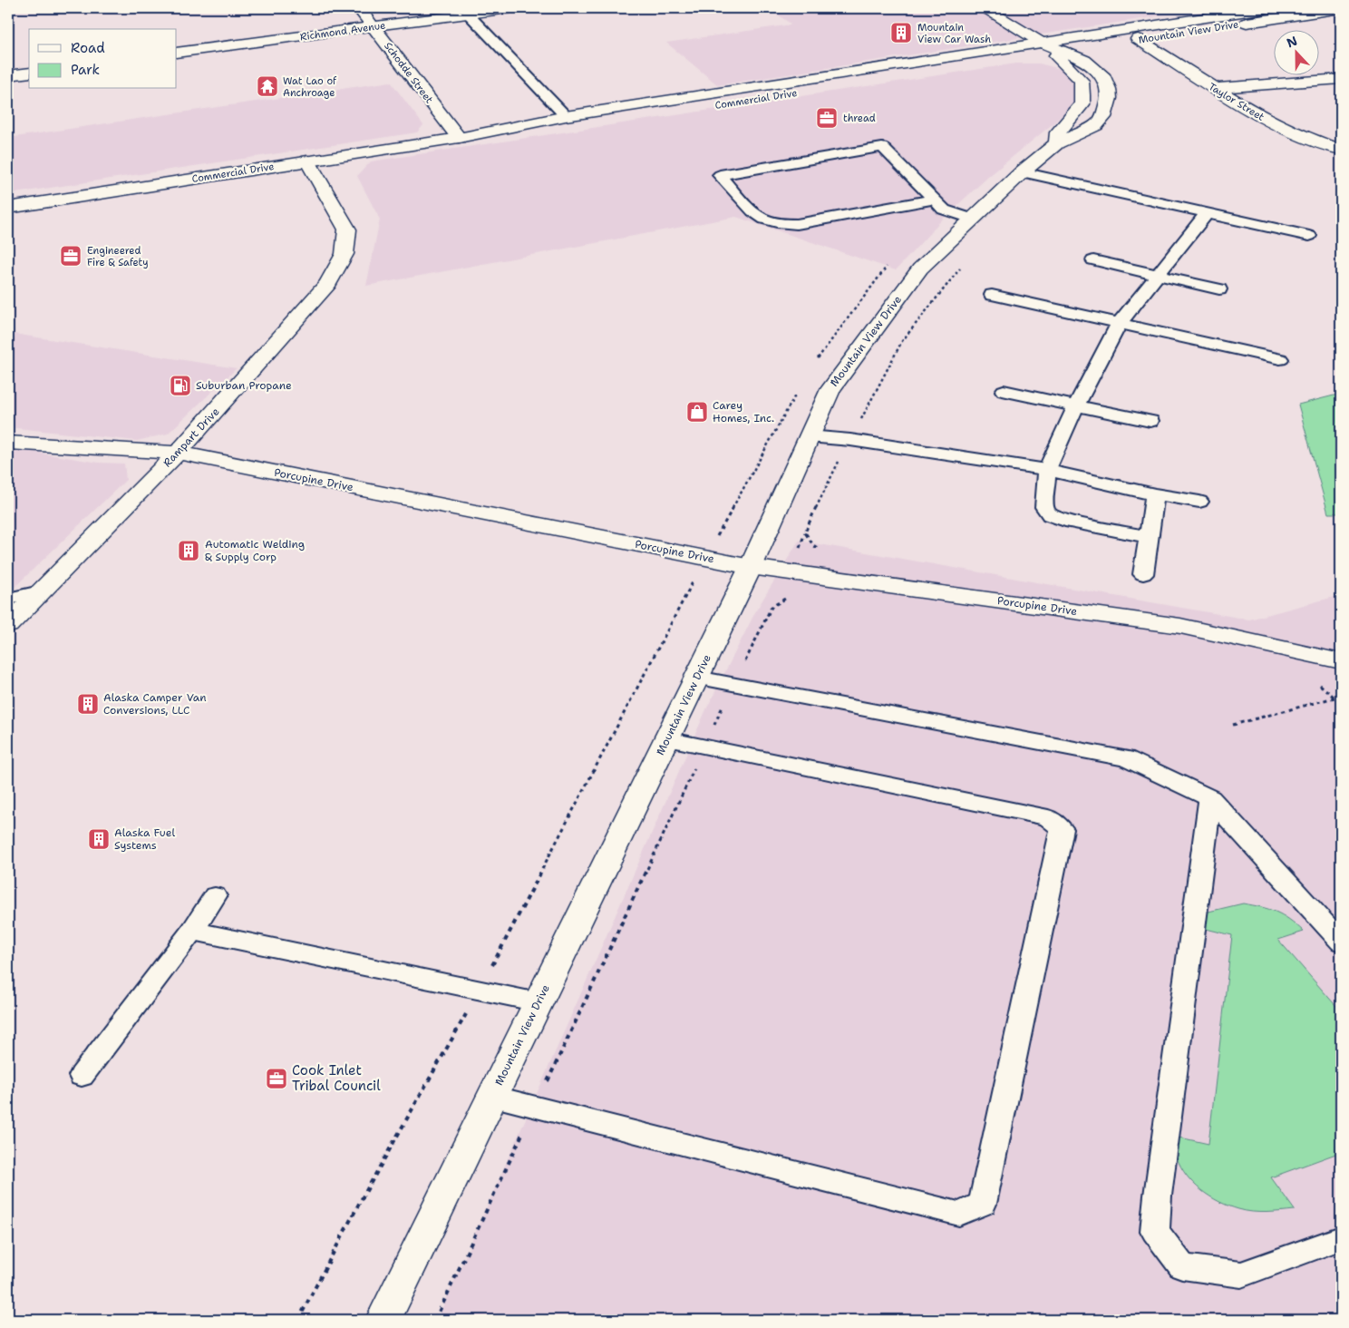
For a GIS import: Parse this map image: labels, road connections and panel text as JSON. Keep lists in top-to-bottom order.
{
  "streets": {
    "street": [
      "Richmond Avenue",
      "Mountain View Drive",
      "Schodde Street",
      "Commercial Drive",
      "Taylor Street",
      "Rampart Drive",
      "Porcupine Drive"
    ]
  },
  "crossings": [
    ["Richmond Avenue", "Schodde Street"],
    ["Mountain View Drive", "Commercial Drive"],
    ["Mountain View Drive", "Taylor Street"],
    ["Mountain View Drive", "Porcupine Drive"],
    ["Schodde Street", "Commercial Drive"],
    ["Commercial Drive", "Rampart Drive"],
    ["Rampart Drive", "Porcupine Drive"]
  ],
  "places": {
    "building": [
      "Mountain View Car Wash",
      "Automatic Welding & Supply Corp",
      "Alaska Camper Van Conversions, LLC",
      "Alaska Fuel Systems"
    ],
    "temple": ["Wat Lao of Anchroage"],
    "office": ["thread", "Engineered Fire & Safety", "Cook Inlet Tribal Council"],
    "fuel station": ["Suburban Propane"],
    "shop": ["Carey Homes, Inc."]
  },
  "legend": ["Road", "Park"],
  "north": "top"
}
